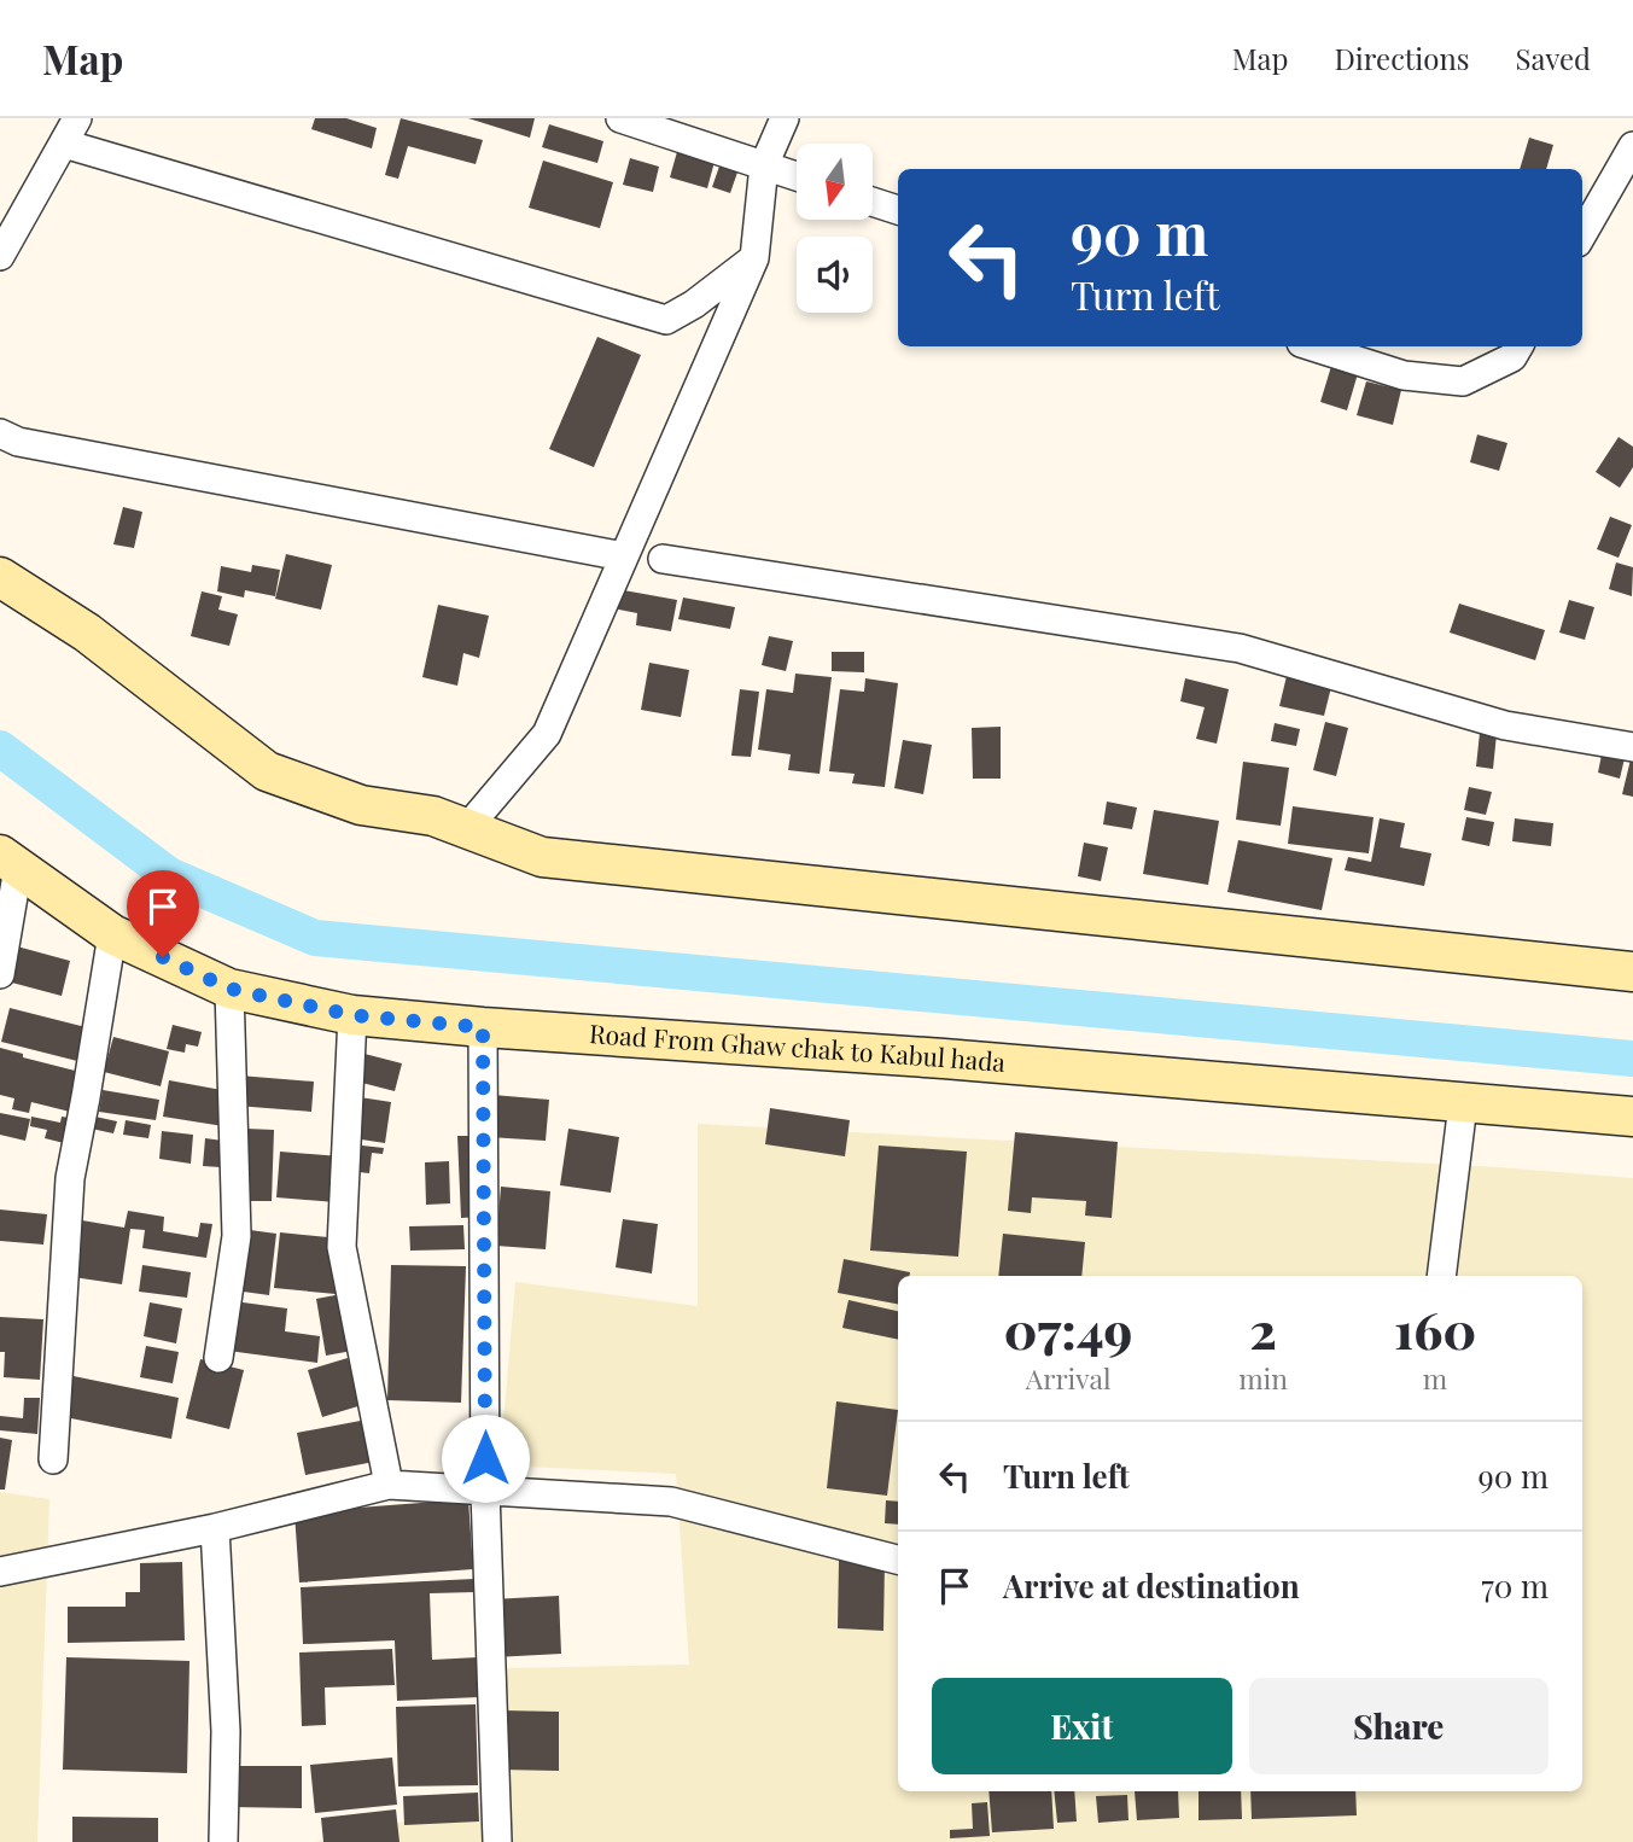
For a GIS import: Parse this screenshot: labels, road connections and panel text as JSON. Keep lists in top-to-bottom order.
{
  "streets": {
    "street": ["Road From Ghaw chak to Kabul hada"]
  },
  "north": "bottom",
  "page": {
    "header": "Map",
    "nav": ["Map", "Directions", "Saved"],
    "turn": ["90 m", "Turn left"],
    "eta": [
      "07:49",
      "Arrival",
      "2",
      "min",
      "160",
      "m"
    ],
    "list": [
      {
        "name": "Turn left",
        "value": "90 m"
      },
      {
        "name": "Arrive at destination",
        "value": "70 m"
      }
    ],
    "buttons": ["Exit", "Share"]
  }
}
